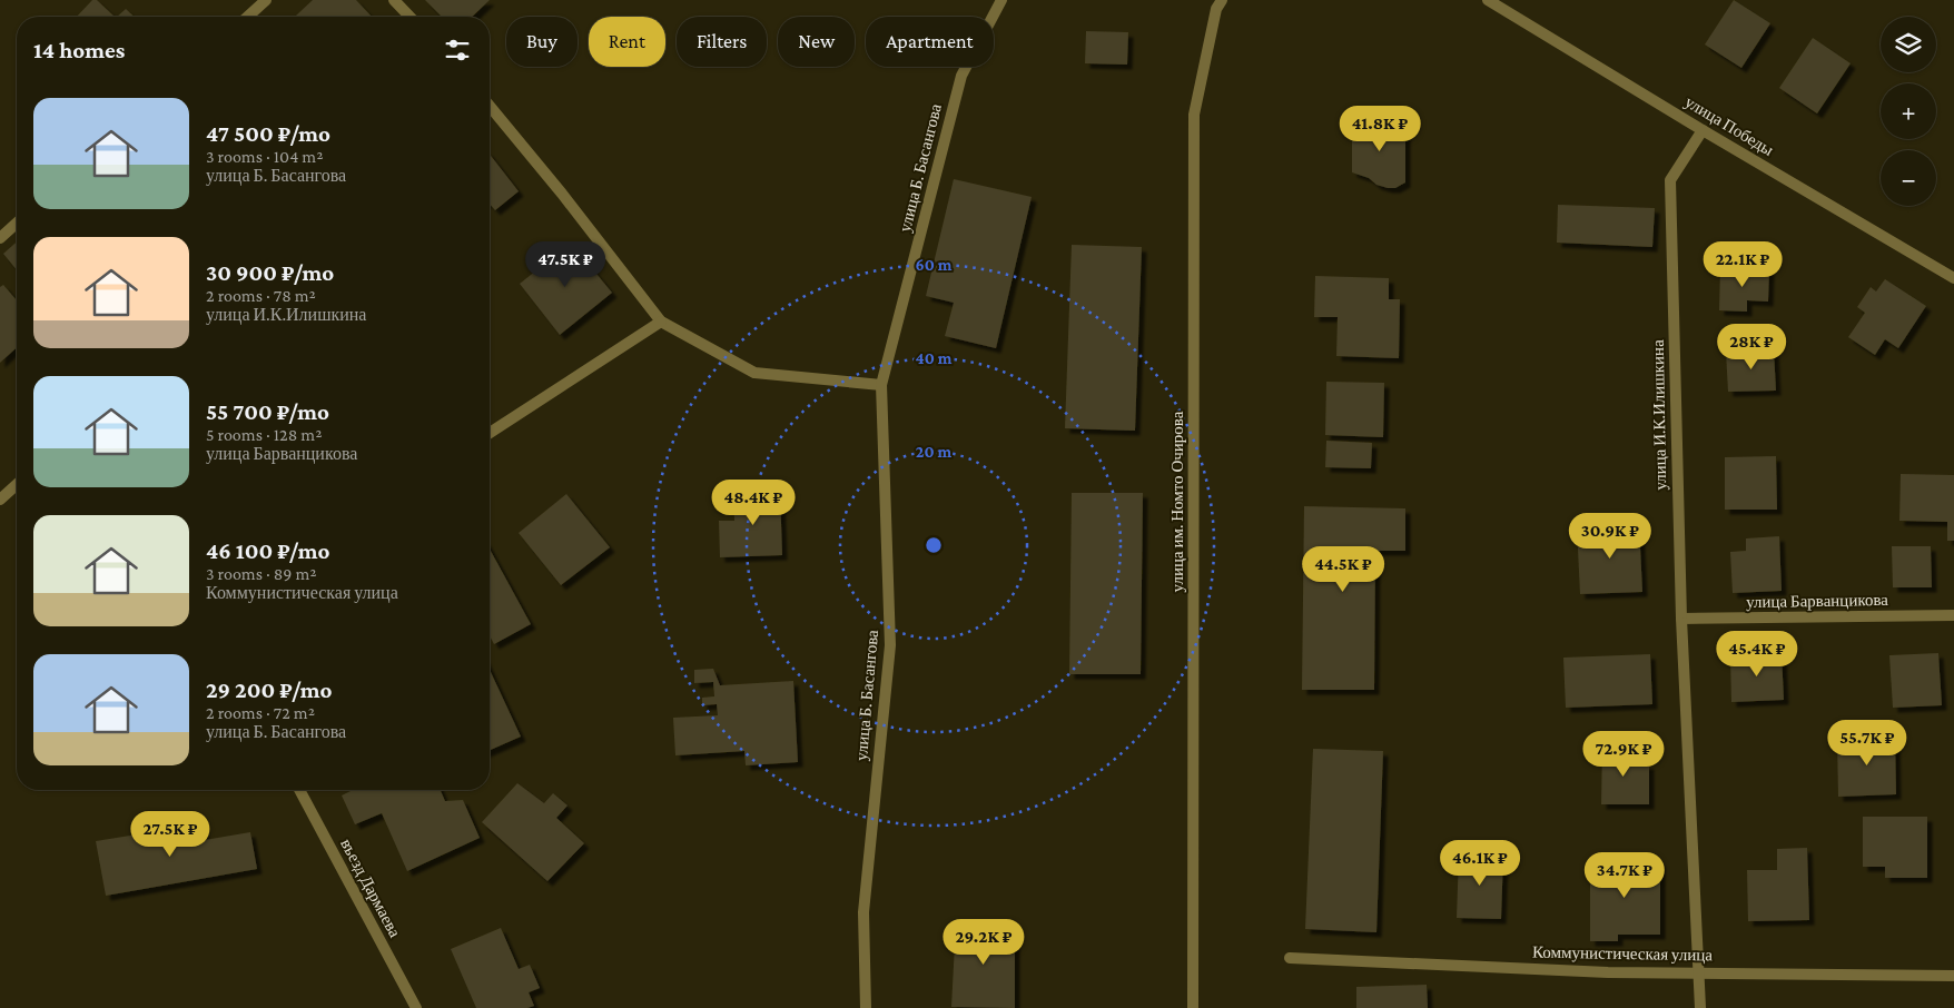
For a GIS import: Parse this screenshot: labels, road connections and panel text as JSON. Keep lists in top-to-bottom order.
{
  "streets": {
    "street": [
      "улица Победы",
      "улица Б. Басангова",
      "улица И.К.Илишкина",
      "улица им. Номто Очирова",
      "улица Барванцикова",
      "въезд Дармаева",
      "Коммунистическая улица"
    ]
  },
  "crossings": [
    ["улица Победы", "улица И.К.Илишкина"],
    ["улица И.К.Илишкина", "улица Барванцикова"],
    ["улица И.К.Илишкина", "Коммунистическая улица"]
  ],
  "page": {
    "map_buttons": ["+", "−"],
    "chip": [
      "Buy",
      "Rent",
      "Filters",
      "New",
      "Apartment"
    ],
    "heading": "14 homes",
    "list": [
      {
        "name": "47 500 ₽/mo",
        "note": "3 rooms · 104 m² · улица Б. Басангова"
      },
      {
        "name": "30 900 ₽/mo",
        "note": "2 rooms · 78 m² · улица И.К.Илишкина"
      },
      {
        "name": "55 700 ₽/mo",
        "note": "5 rooms · 128 m² · улица Барванцикова"
      },
      {
        "name": "46 100 ₽/mo",
        "note": "3 rooms · 89 m² · Коммунистическая улица"
      },
      {
        "name": "29 200 ₽/mo",
        "note": "2 rooms · 72 m² · улица Б. Басангова"
      }
    ],
    "price": [
      "41.8K ₽",
      "47.5K ₽",
      "22.1K ₽",
      "28K ₽",
      "48.4K ₽",
      "30.9K ₽",
      "44.5K ₽",
      "45.4K ₽",
      "55.7K ₽",
      "72.9K ₽",
      "27.5K ₽",
      "46.1K ₽",
      "34.7K ₽",
      "29.2K ₽"
    ]
  },
  "rings": ["60 m", "40 m", "20 m"]
}
